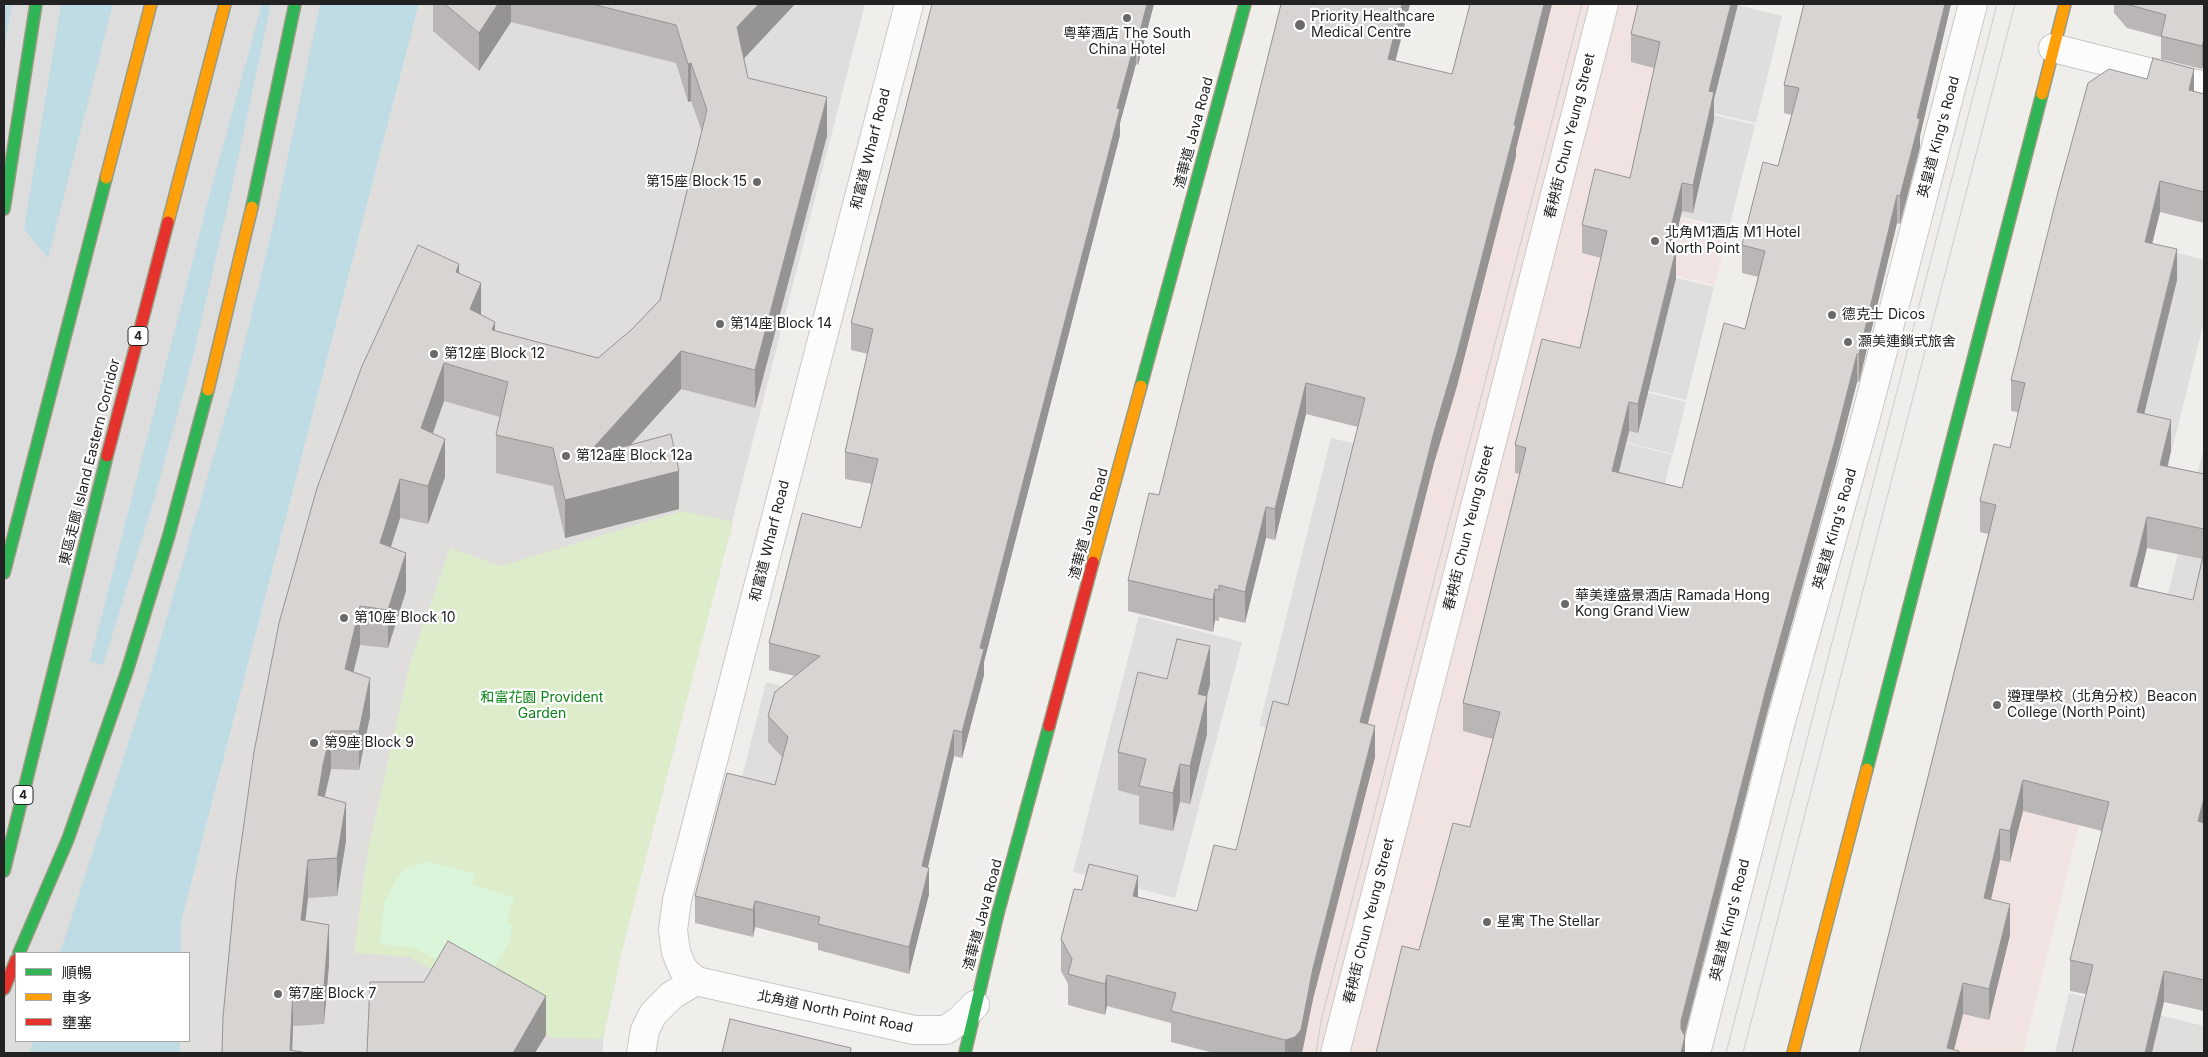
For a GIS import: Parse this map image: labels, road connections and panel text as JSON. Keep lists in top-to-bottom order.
{
  "streets": {
    "main road": ["渣華道 Java Road", "4", "東區走廊 Island Eastern Corridor"],
    "street": [
      "春秧街 Chun Yeung Street",
      "英皇道 King's Road",
      "和富道 Wharf Road",
      "北角道 North Point Road"
    ]
  },
  "crossings": [
    ["渣華道 Java Road", "北角道 North Point Road"],
    ["和富道 Wharf Road", "北角道 North Point Road"]
  ],
  "parks": ["和富花園 Provident Garden"],
  "places": [
    "粵華酒店 The South China Hotel",
    "Priority Healthcare Medical Centre",
    "第15座 Block 15",
    "北角M1酒店 M1 Hotel North Point",
    "德克士 Dicos",
    "第14座 Block 14",
    "灝美連鎖式旅舍",
    "第12座 Block 12",
    "第12a座 Block 12a",
    "華美達盛景酒店 Ramada Hong Kong Grand View",
    "第10座 Block 10",
    "遵理學校（北角分校）Beacon College (North Point)",
    "第9座 Block 9",
    "星寓 The Stellar",
    "第7座 Block 7"
  ],
  "legend": ["順暢", "車多", "壅塞"]
}
